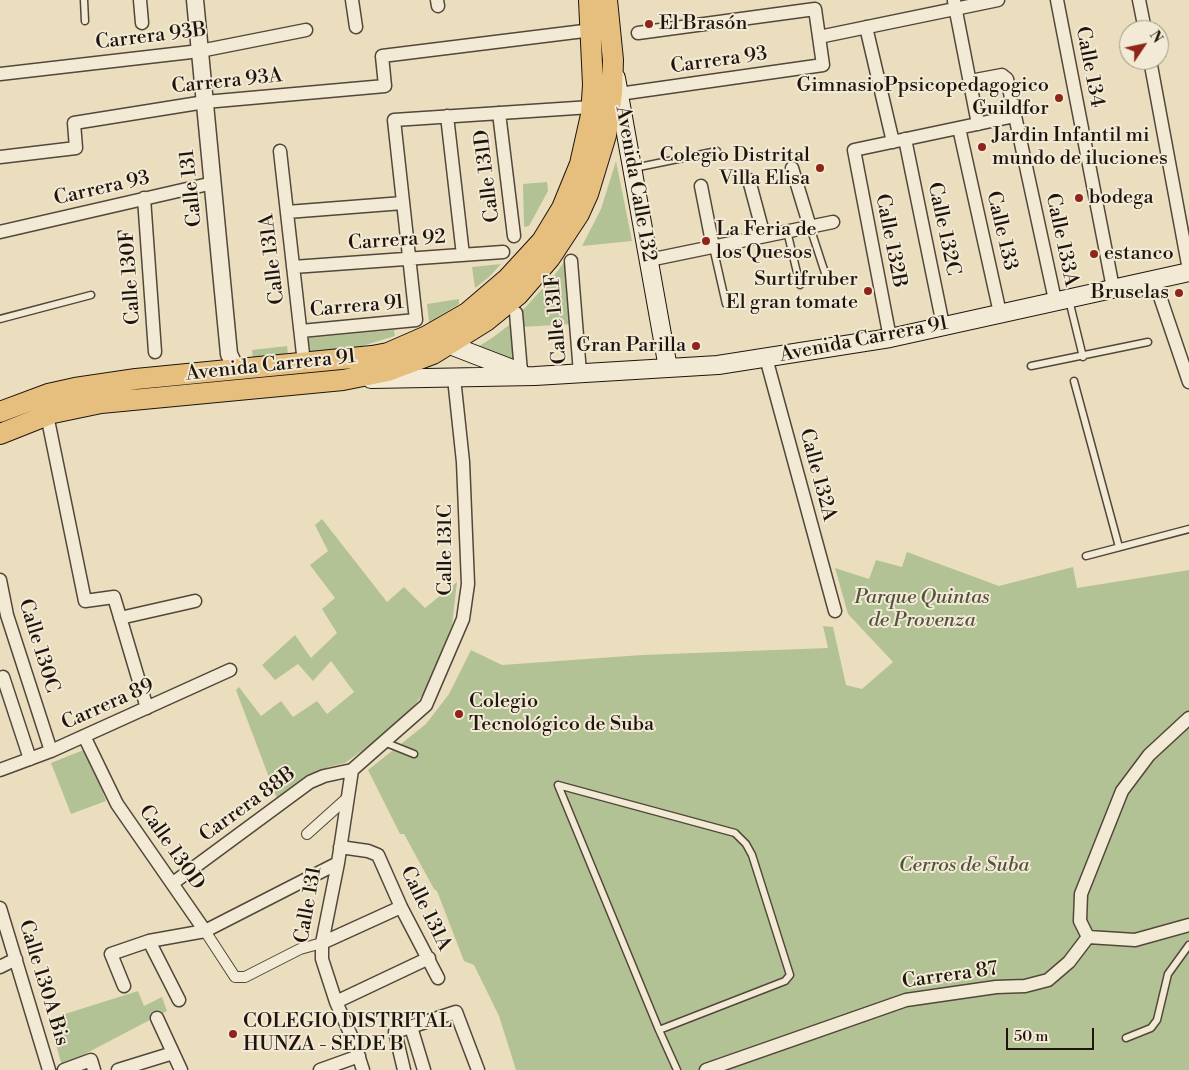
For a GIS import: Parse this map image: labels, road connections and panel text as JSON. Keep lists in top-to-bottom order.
{
  "streets": {
    "main road": ["Avenida Calle 132", "Avenida Carrera 91"],
    "street": [
      "Carrera 93B",
      "Carrera 93",
      "Calle 134",
      "Carrera 93A",
      "Calle 131D",
      "Calle 131",
      "Calle 132C",
      "Calle 133",
      "Calle 133A",
      "Carrera 92",
      "Calle 132B",
      "Calle 131A",
      "Calle 130F",
      "Carrera 91",
      "Calle 131F",
      "Calle 132A",
      "Calle 131C",
      "Calle 130C",
      "Carrera 89",
      "Carrera 88B",
      "Calle 130D",
      "Carrera 87",
      "Calle 130A Bis"
    ]
  },
  "crossings": [
    ["Carrera 93B", "Calle 131"],
    ["Carrera 93", "Avenida Calle 132"],
    ["Carrera 93", "Calle 131"],
    ["Carrera 93", "Calle 130F"],
    ["Calle 134", "Avenida Carrera 91"],
    ["Carrera 93A", "Calle 131"],
    ["Avenida Calle 132", "Avenida Carrera 91"],
    ["Calle 131", "Calle 131A"],
    ["Calle 131", "Avenida Carrera 91"],
    ["Calle 131", "Calle 131C"],
    ["Calle 131", "Carrera 88B"],
    ["Calle 131", "Calle 130D"],
    ["Calle 132C", "Calle 132B"],
    ["Calle 132C", "Avenida Carrera 91"],
    ["Calle 133", "Avenida Carrera 91"],
    ["Calle 133A", "Avenida Carrera 91"],
    ["Carrera 92", "Calle 131A"],
    ["Calle 132B", "Avenida Carrera 91"],
    ["Calle 131A", "Carrera 91"],
    ["Calle 131A", "Avenida Carrera 91"],
    ["Carrera 91", "Avenida Carrera 91"],
    ["Calle 131F", "Avenida Carrera 91"],
    ["Avenida Carrera 91", "Calle 132A"],
    ["Avenida Carrera 91", "Calle 131C"],
    ["Calle 131C", "Carrera 88B"],
    ["Calle 130C", "Carrera 89"],
    ["Carrera 89", "Calle 130D"],
    ["Carrera 88B", "Calle 130D"]
  ],
  "parks": ["Parque Quintas de Provenza", "Cerros de Suba"],
  "places": [
    "El Brasón",
    "GimnasioPpsicopedagogico Guildfor",
    "Jardin Infantil mi mundo de iluciones",
    "Colegio Distrital Villa Elisa",
    "bodega",
    "La Feria de los Quesos",
    "estanco",
    "Surtifruber El gran tomate",
    "Bruselas",
    "Gran Parilla",
    "Colegio Tecnológico de Suba",
    "COLEGIO DISTRITAL HUNZA - SEDE B"
  ],
  "scale_bar": "50 m",
  "north": "top right"
}
